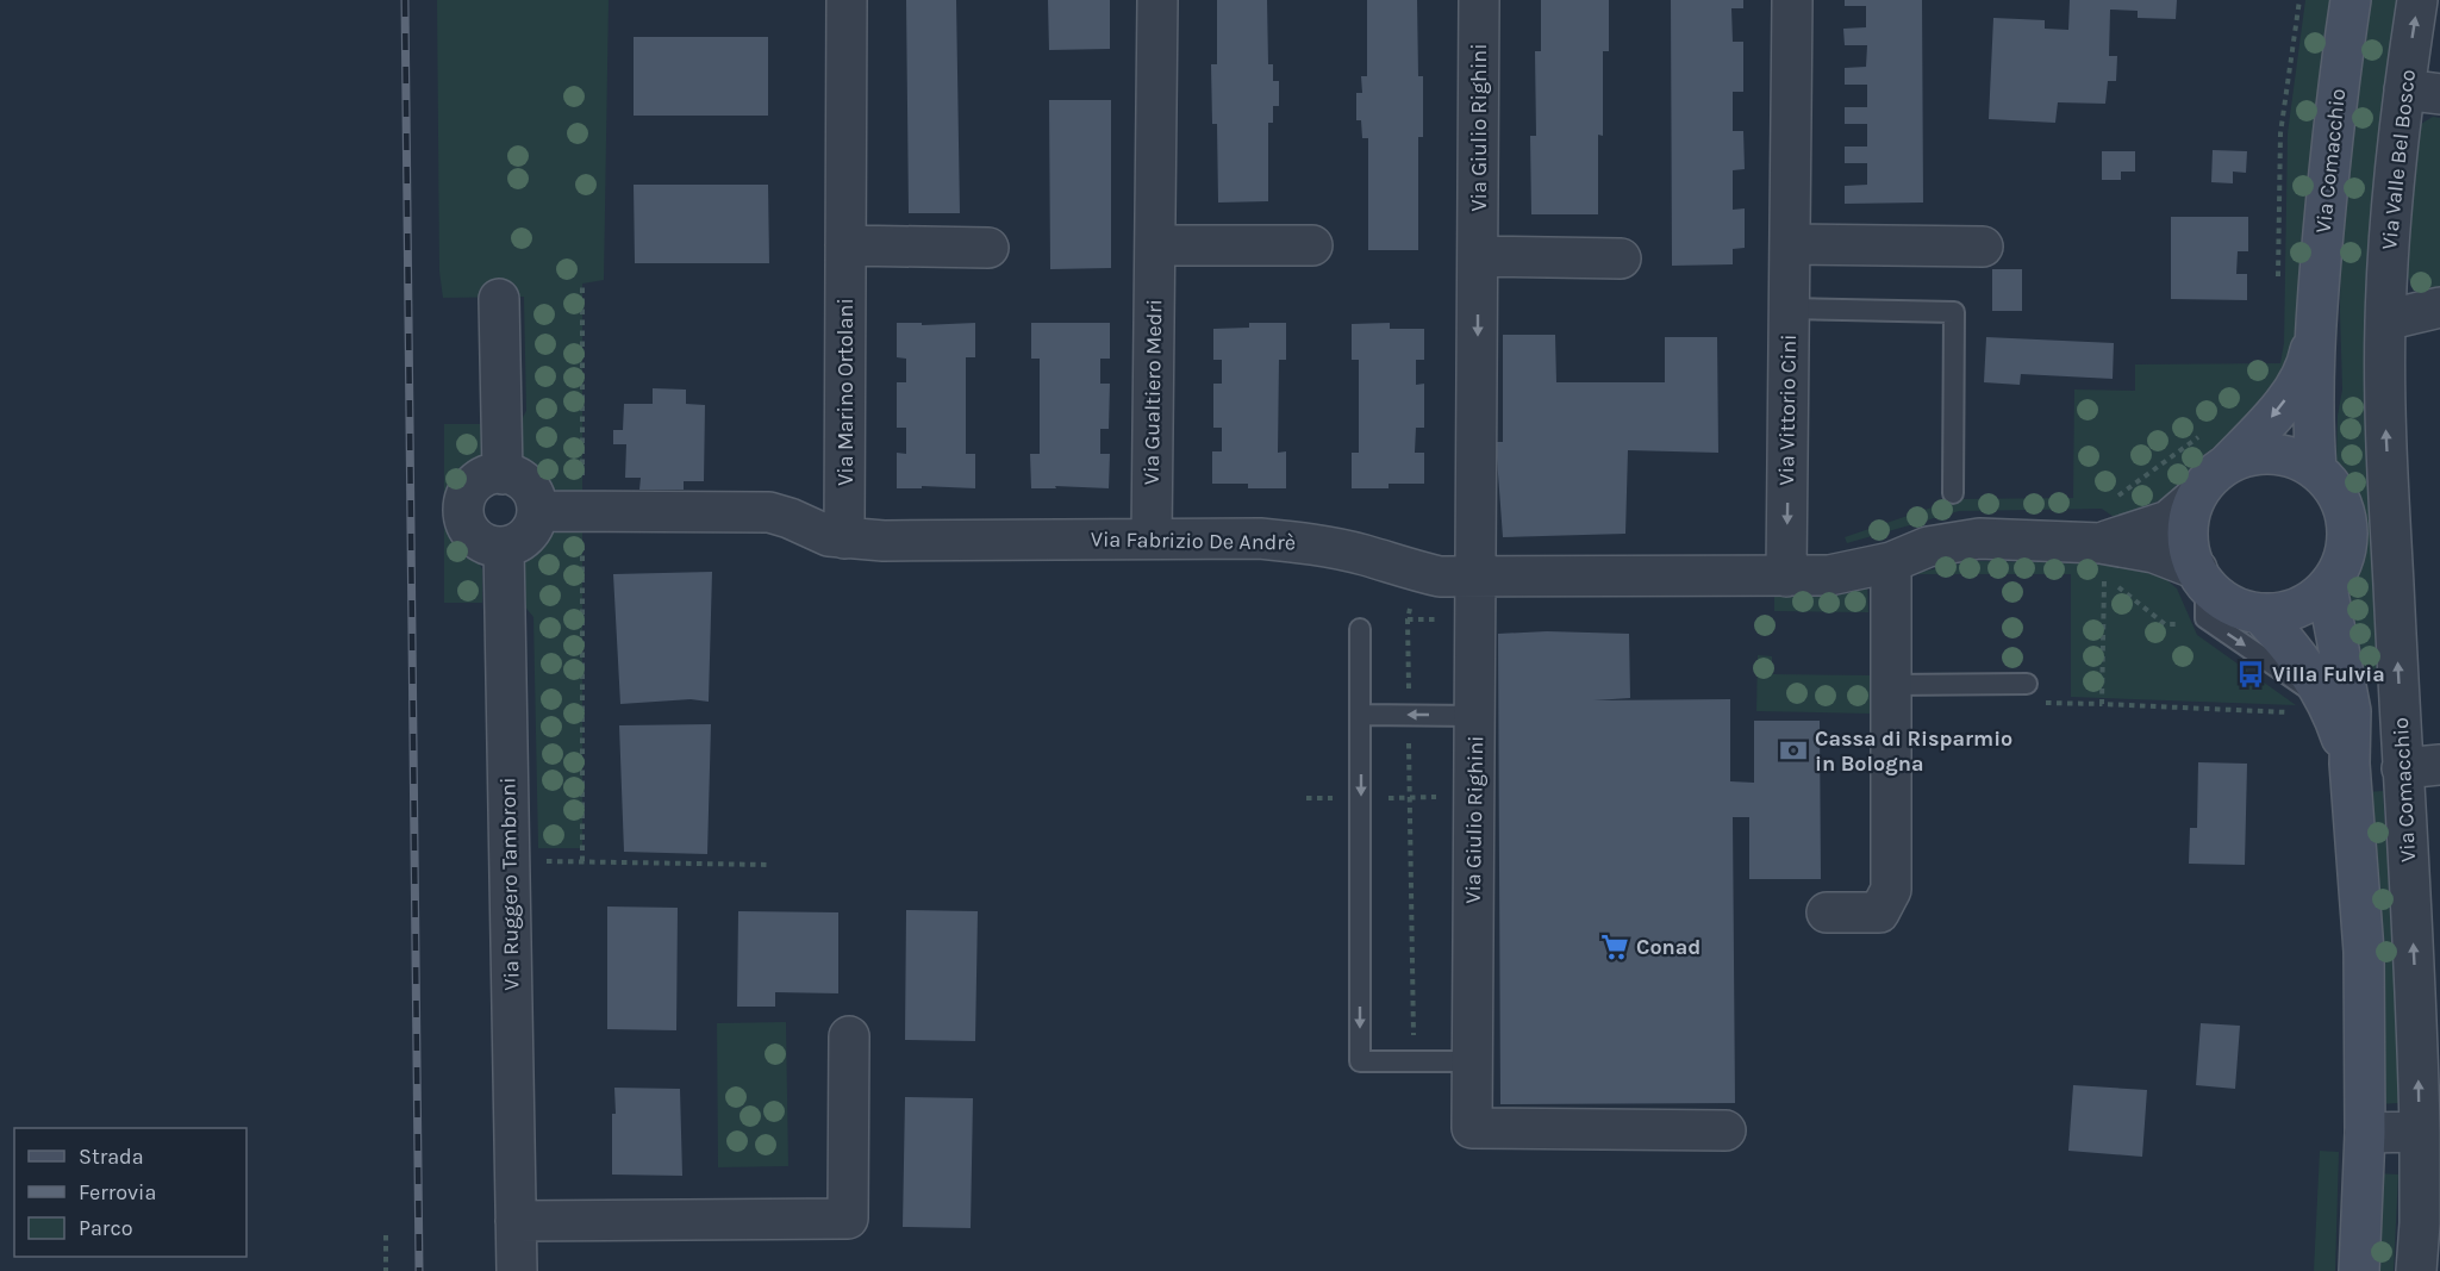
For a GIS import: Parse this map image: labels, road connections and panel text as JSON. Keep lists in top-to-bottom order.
{
  "streets": {
    "main road": ["Via Comacchio"],
    "street": [
      "Via Giulio Righini",
      "Via Valle Bel Bosco",
      "Via Marino Ortolani",
      "Via Gualtiero Medri",
      "Via Vittorio Cini",
      "Via Fabrizio De Andrè",
      "Via Ruggero Tambroni"
    ]
  },
  "crossings": [
    ["Via Giulio Righini", "Via Fabrizio De Andrè"],
    ["Via Valle Bel Bosco", "Via Comacchio"],
    ["Via Comacchio", "Via Fabrizio De Andrè"],
    ["Via Marino Ortolani", "Via Fabrizio De Andrè"],
    ["Via Gualtiero Medri", "Via Fabrizio De Andrè"],
    ["Via Vittorio Cini", "Via Fabrizio De Andrè"],
    ["Via Fabrizio De Andrè", "Via Ruggero Tambroni"]
  ],
  "one_way": ["Via Vittorio Cini"],
  "places": {
    "bus stop": ["Villa Fulvia"],
    "bank": ["Cassa di Risparmio in Bologna"],
    "supermarket": ["Conad"]
  },
  "legend": ["Strada", "Ferrovia", "Parco"]
}
